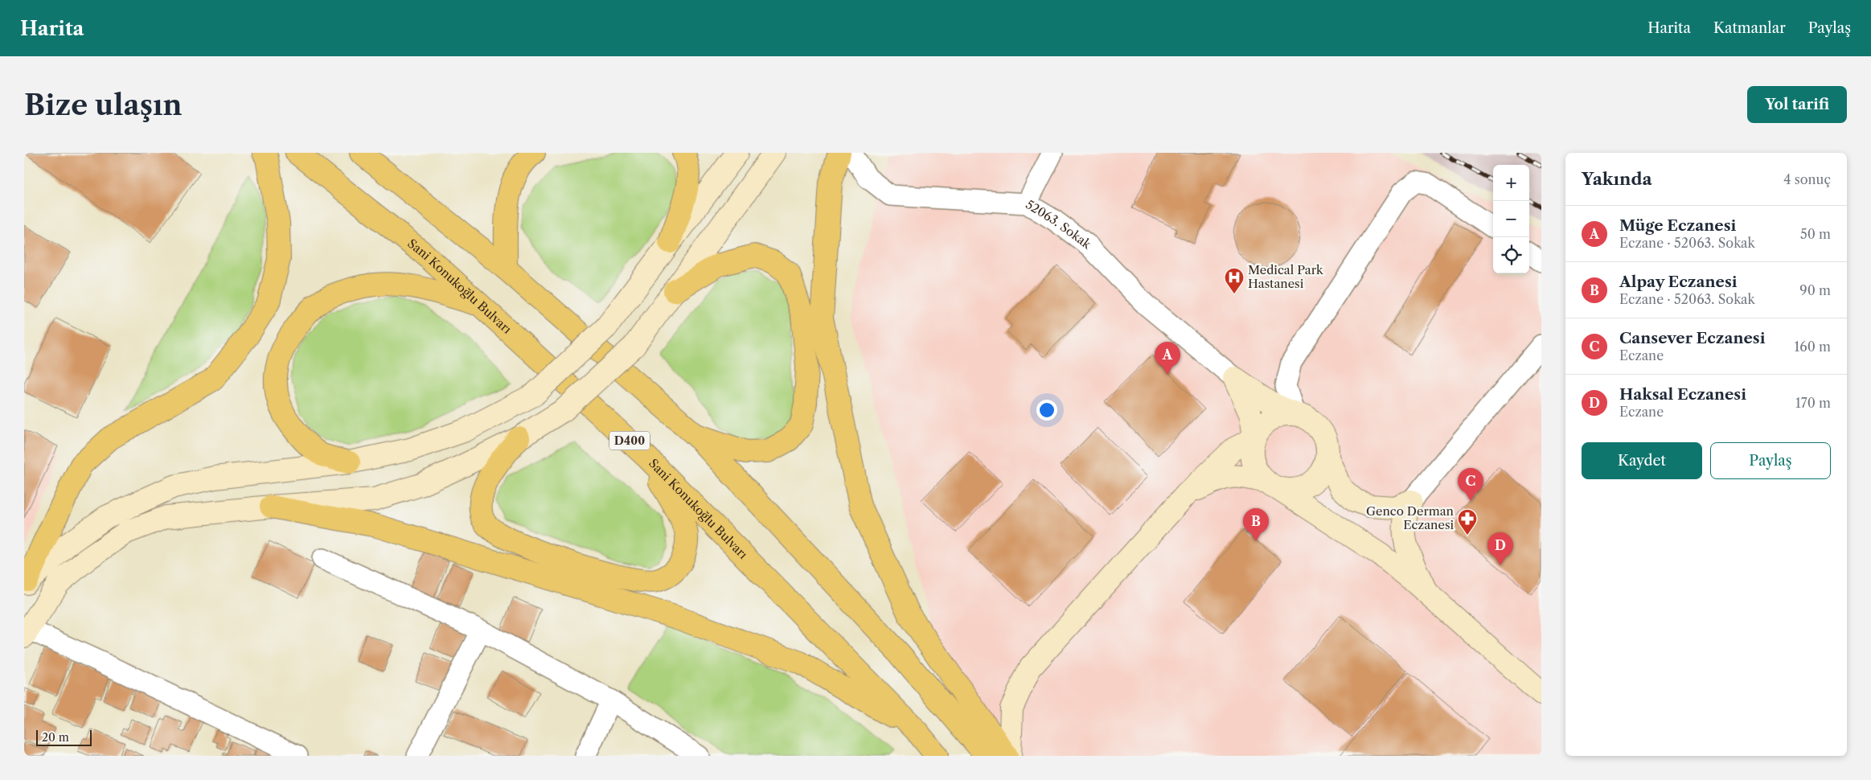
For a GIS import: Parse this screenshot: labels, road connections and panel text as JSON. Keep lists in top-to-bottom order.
{
  "streets": {
    "highway": ["Sani Konukoğlu Bulvarı", "D400"],
    "street": ["52063. Sokak"]
  },
  "places": {
    "hospital": ["Medical Park Hastanesi"],
    "pharmacy": ["Genco Derman Eczanesi"]
  },
  "scale_bar": "20 m",
  "page": {
    "header": "Harita",
    "nav": ["Harita", "Katmanlar", "Paylaş"],
    "buttons": [
      "Yol tarifi",
      ["Kaydet", "Paylaş"]
    ],
    "title": "Bize ulaşın",
    "heading": ["Yakında", "4 sonuç"],
    "map_buttons": ["+", "−"],
    "list": [
      {
        "mark": "A",
        "name": "Müge Eczanesi",
        "note": "Eczane · 52063. Sokak",
        "value": "50 m"
      },
      {
        "mark": "B",
        "name": "Alpay Eczanesi",
        "note": "Eczane · 52063. Sokak",
        "value": "90 m"
      },
      {
        "mark": "C",
        "name": "Cansever Eczanesi",
        "note": "Eczane",
        "value": "160 m"
      },
      {
        "mark": "D",
        "name": "Haksal Eczanesi",
        "note": "Eczane",
        "value": "170 m"
      }
    ],
    "pins": [
      "A",
      "C",
      "B",
      "D"
    ],
    "scale": "20 m"
  }
}
